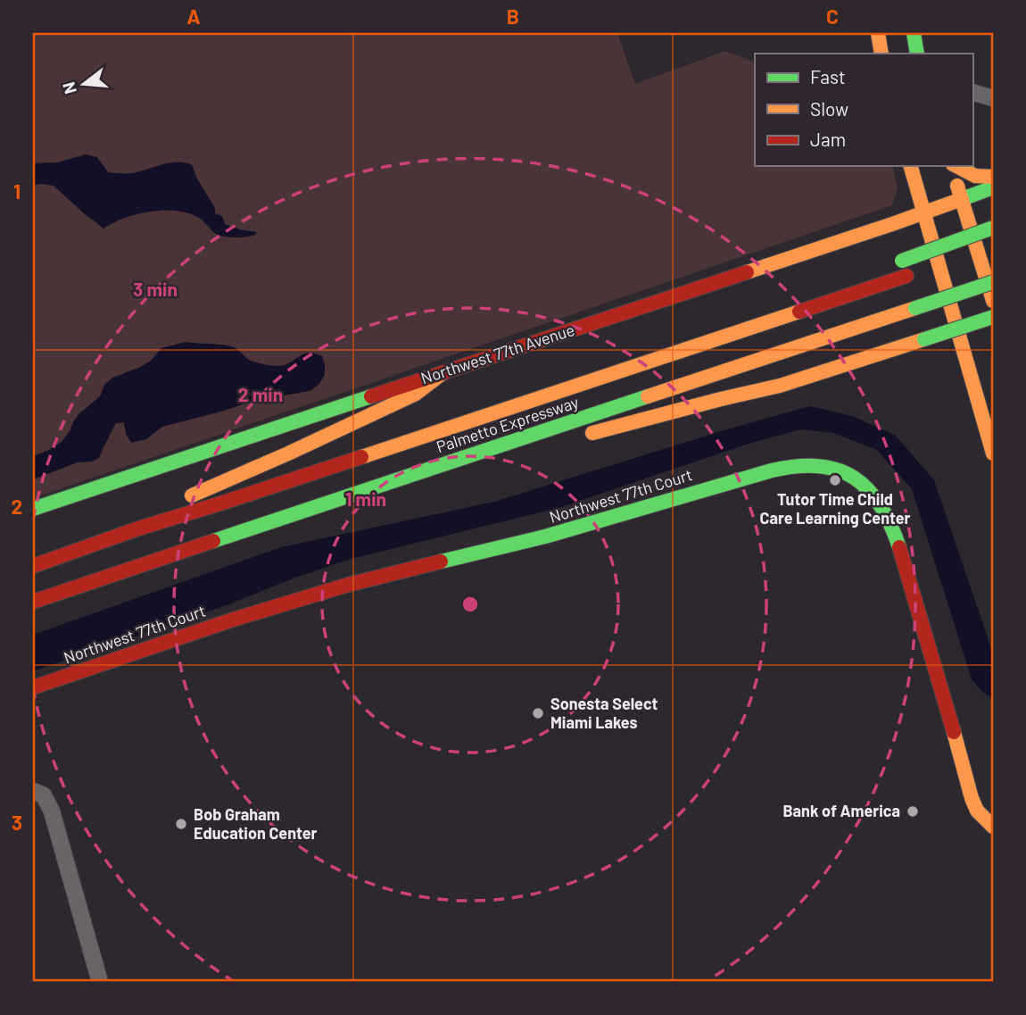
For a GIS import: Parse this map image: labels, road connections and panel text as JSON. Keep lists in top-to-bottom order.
{
  "streets": {
    "main road": ["Northwest 77th Avenue", "Palmetto Expressway", "Northwest 77th Court"]
  },
  "places": [
    "Tutor Time Child Care Learning Center",
    "Sonesta Select Miami Lakes",
    "Bank of America",
    "Bob Graham Education Center"
  ],
  "legend": ["Fast", "Slow", "Jam"],
  "north": "left",
  "grid": {
    "columns": ["A", "B", "C"],
    "rows": ["1", "2", "3"]
  },
  "rings": ["3 min", "2 min", "1 min"]
}
